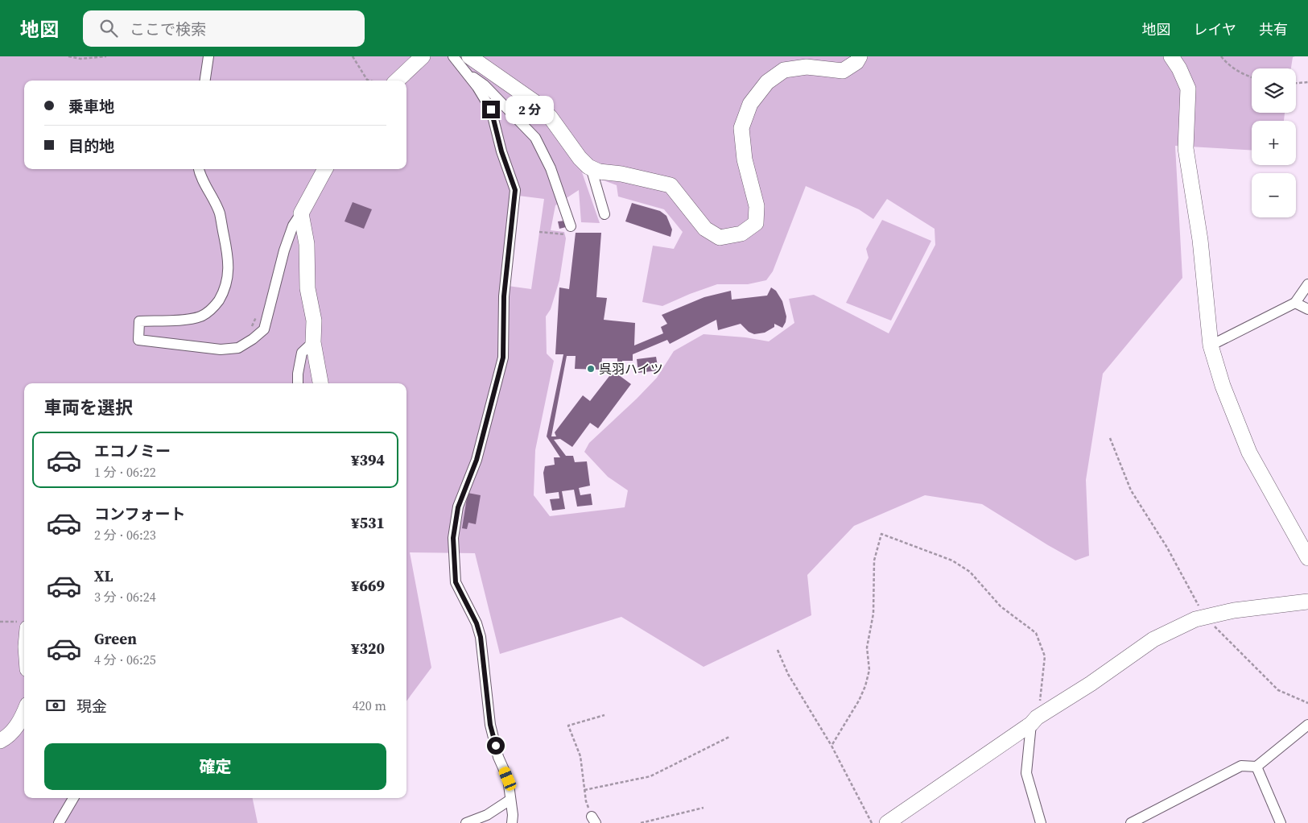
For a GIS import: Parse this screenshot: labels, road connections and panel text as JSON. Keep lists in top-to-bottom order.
{
  "places": ["呉羽ハイツ"],
  "page": {
    "header": "地図",
    "search": "ここで検索",
    "nav": ["地図", "レイヤ", "共有"],
    "map_buttons": ["+", "−"],
    "banner": ["乗車地", "目的地"],
    "bubble": "2 分",
    "heading": "車両を選択",
    "list": [
      {
        "name": "エコノミー",
        "note": "1 分 · 06:22",
        "value": "¥394"
      },
      {
        "name": "コンフォート",
        "note": "2 分 · 06:23",
        "value": "¥531"
      },
      {
        "name": "XL",
        "note": "3 分 · 06:24",
        "value": "¥669"
      },
      {
        "name": "Green",
        "note": "4 分 · 06:25",
        "value": "¥320"
      }
    ],
    "pay": ["現金", "420 m"],
    "buttons": "確定"
  }
}
